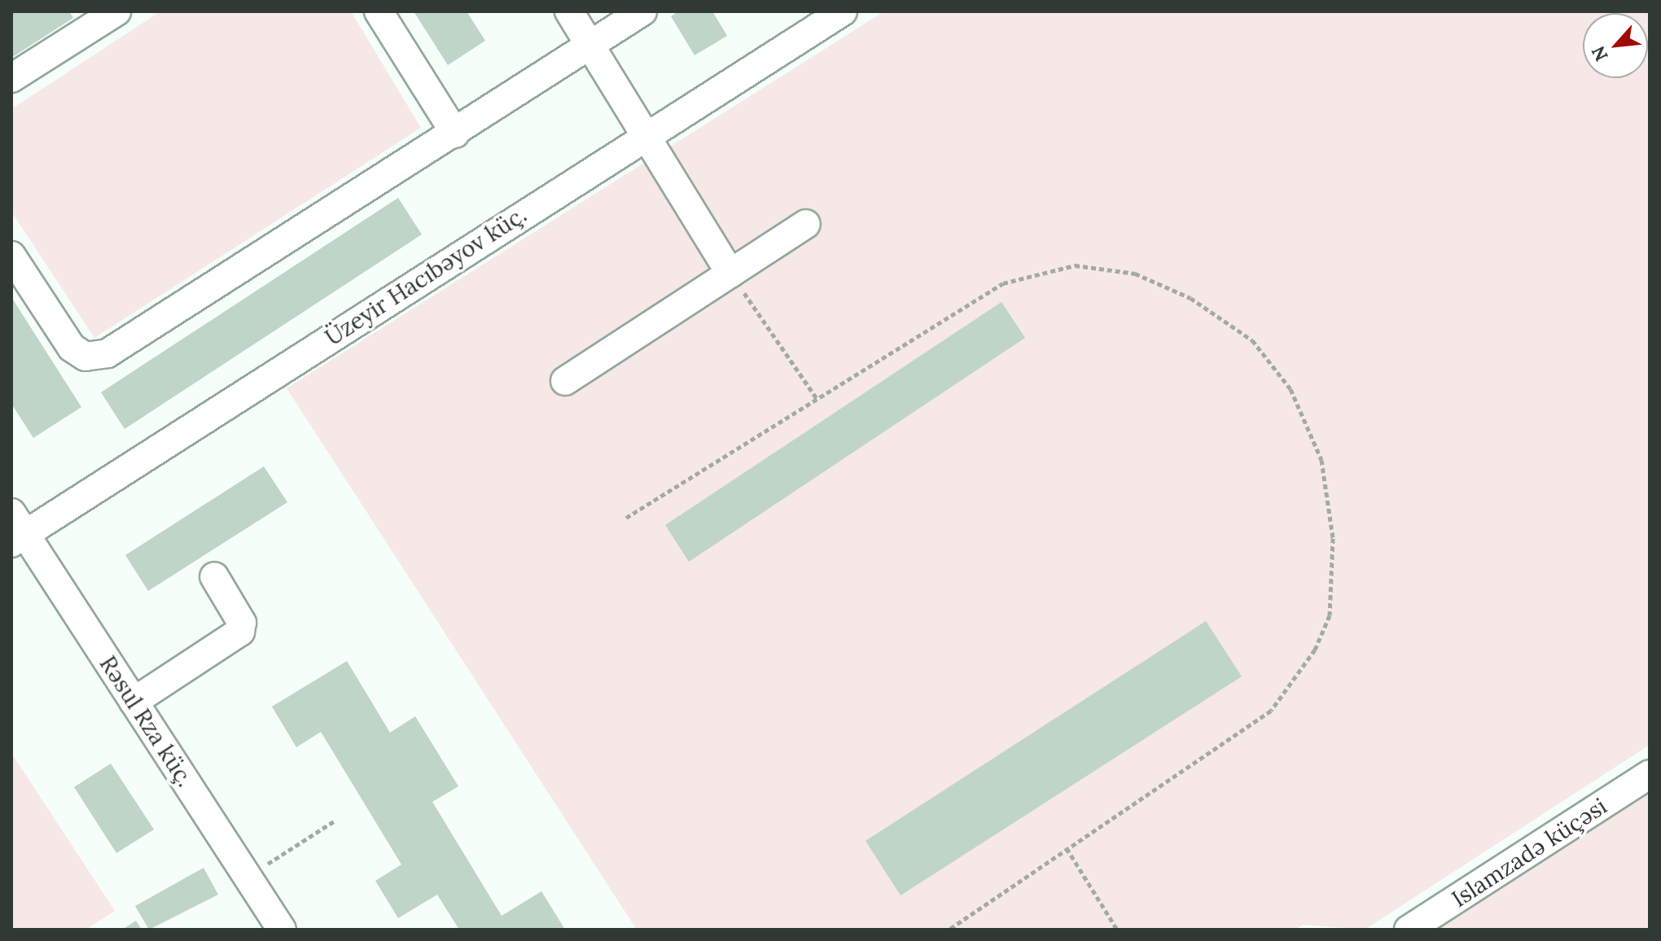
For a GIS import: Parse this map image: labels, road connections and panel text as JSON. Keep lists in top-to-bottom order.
{
  "streets": {
    "street": ["Üzeyir Hacıbəyov küç.", "Rəsul Rza küç.", "Islamzadə küçəsi"]
  },
  "crossings": [
    ["Üzeyir Hacıbəyov küç.", "Rəsul Rza küç."]
  ],
  "north": "bottom left"
}
